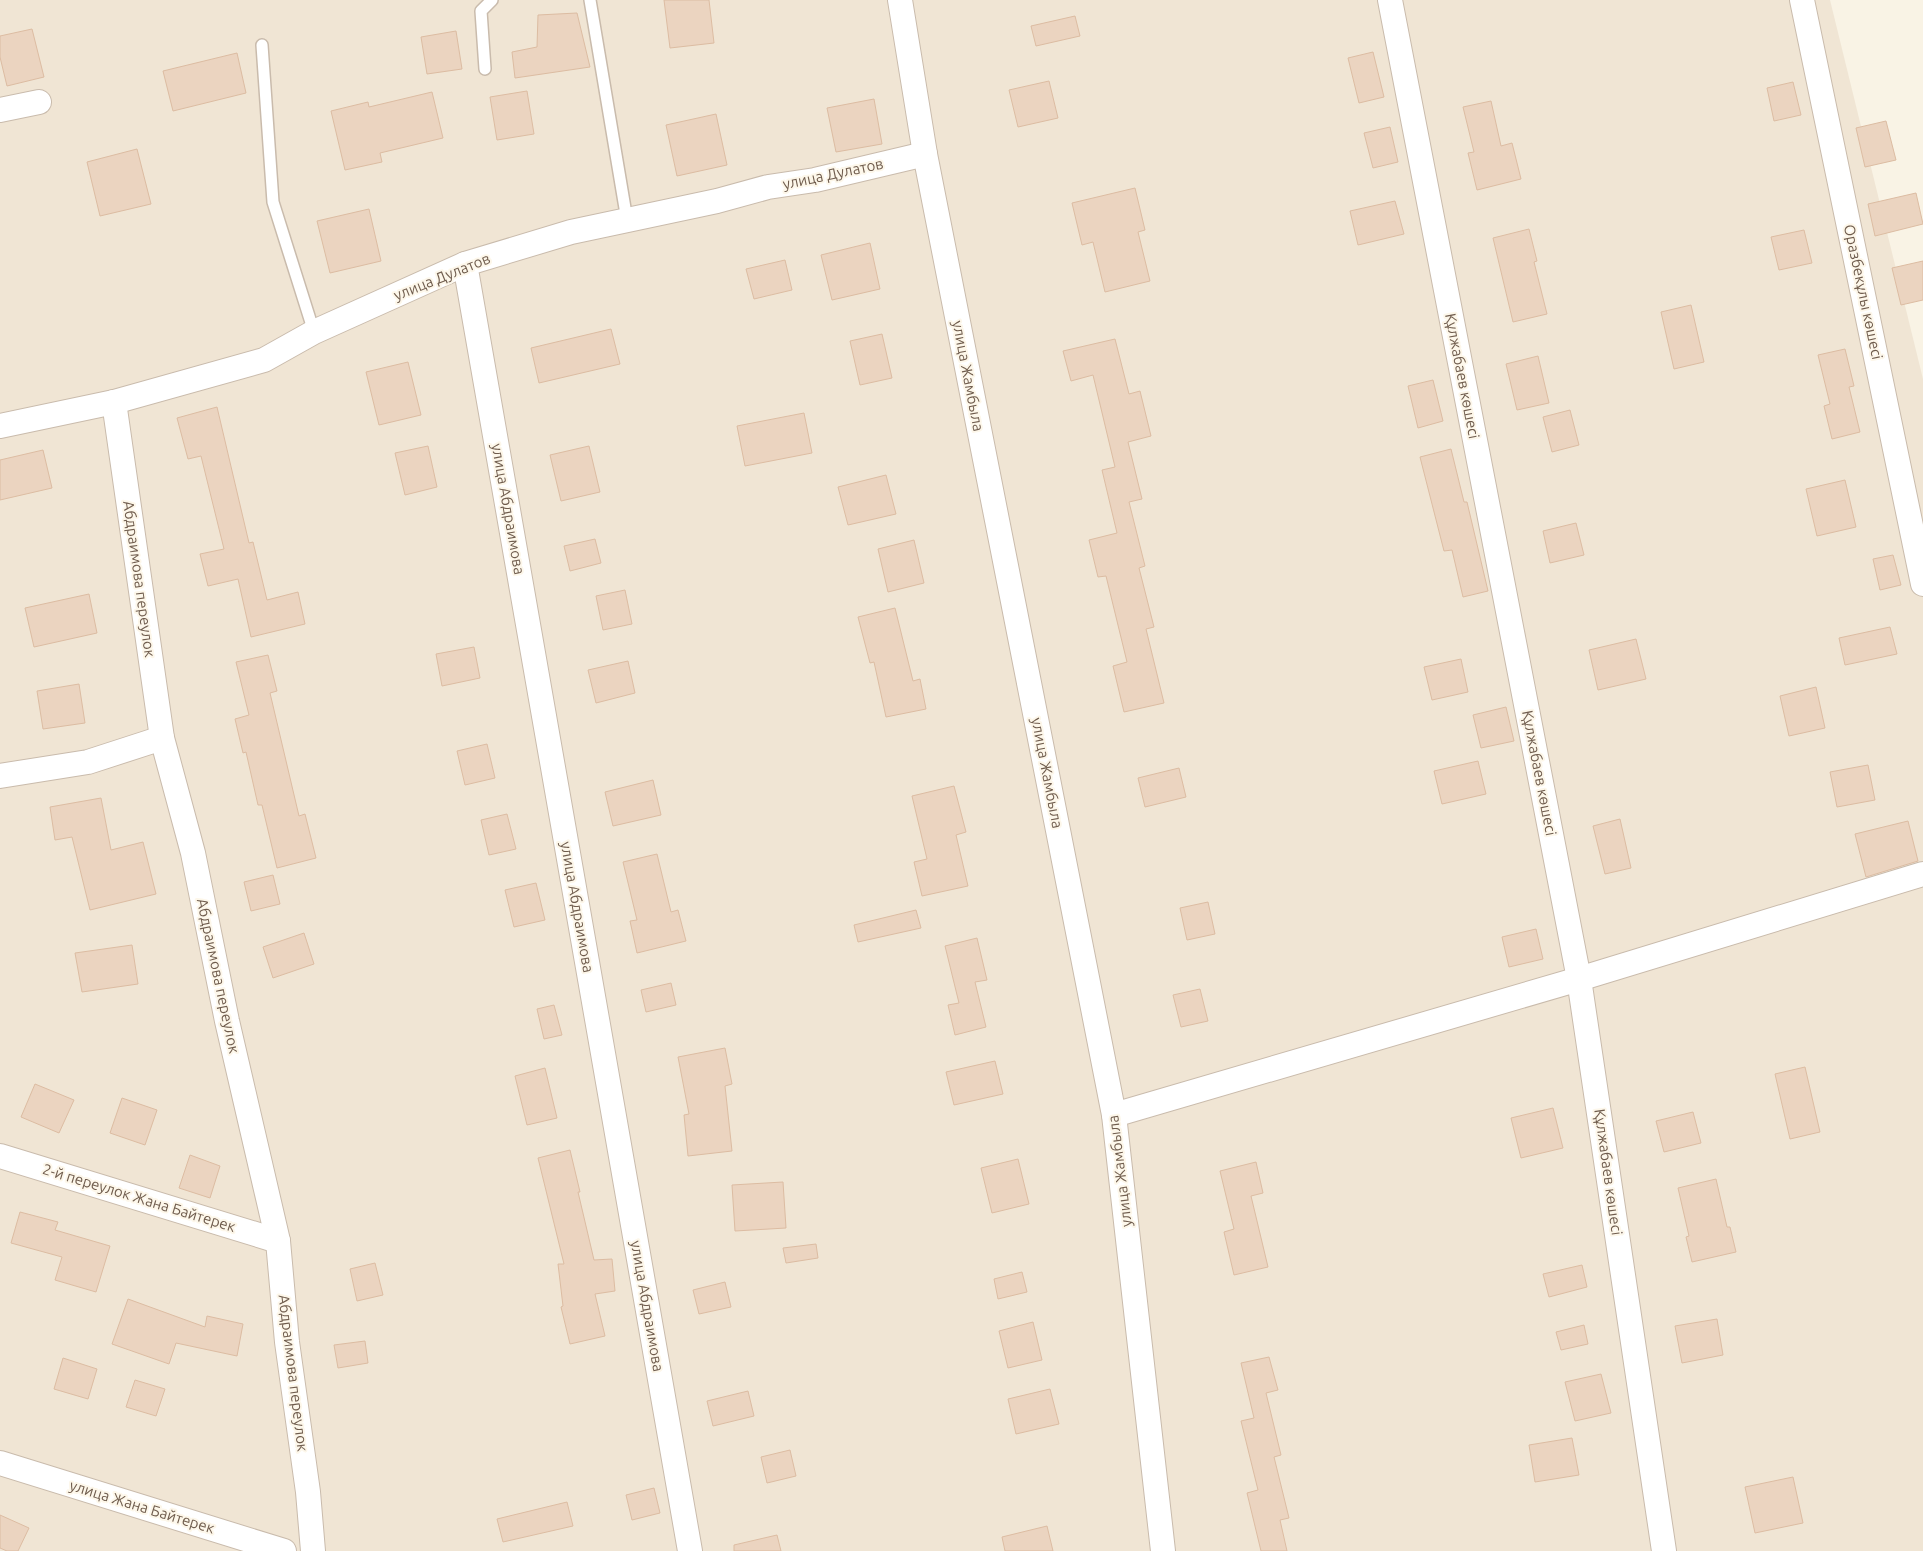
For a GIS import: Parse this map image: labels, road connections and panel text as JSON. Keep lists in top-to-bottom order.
{
  "streets": {
    "street": [
      "улица Дулатов",
      "Оразбекұлы көшесі",
      "улица Жамбыла",
      "Құлжабаев көшесі",
      "улица Абдраимова",
      "Абдраимова переулок",
      "2-й переулок Жана Байтерек",
      "улица Жана Байтерек"
    ]
  },
  "crossings": [
    ["улица Дулатов", "улица Жамбыла"],
    ["улица Дулатов", "улица Абдраимова"],
    ["улица Дулатов", "Абдраимова переулок"],
    ["Абдраимова переулок", "2-й переулок Жана Байтерек"]
  ]
}
